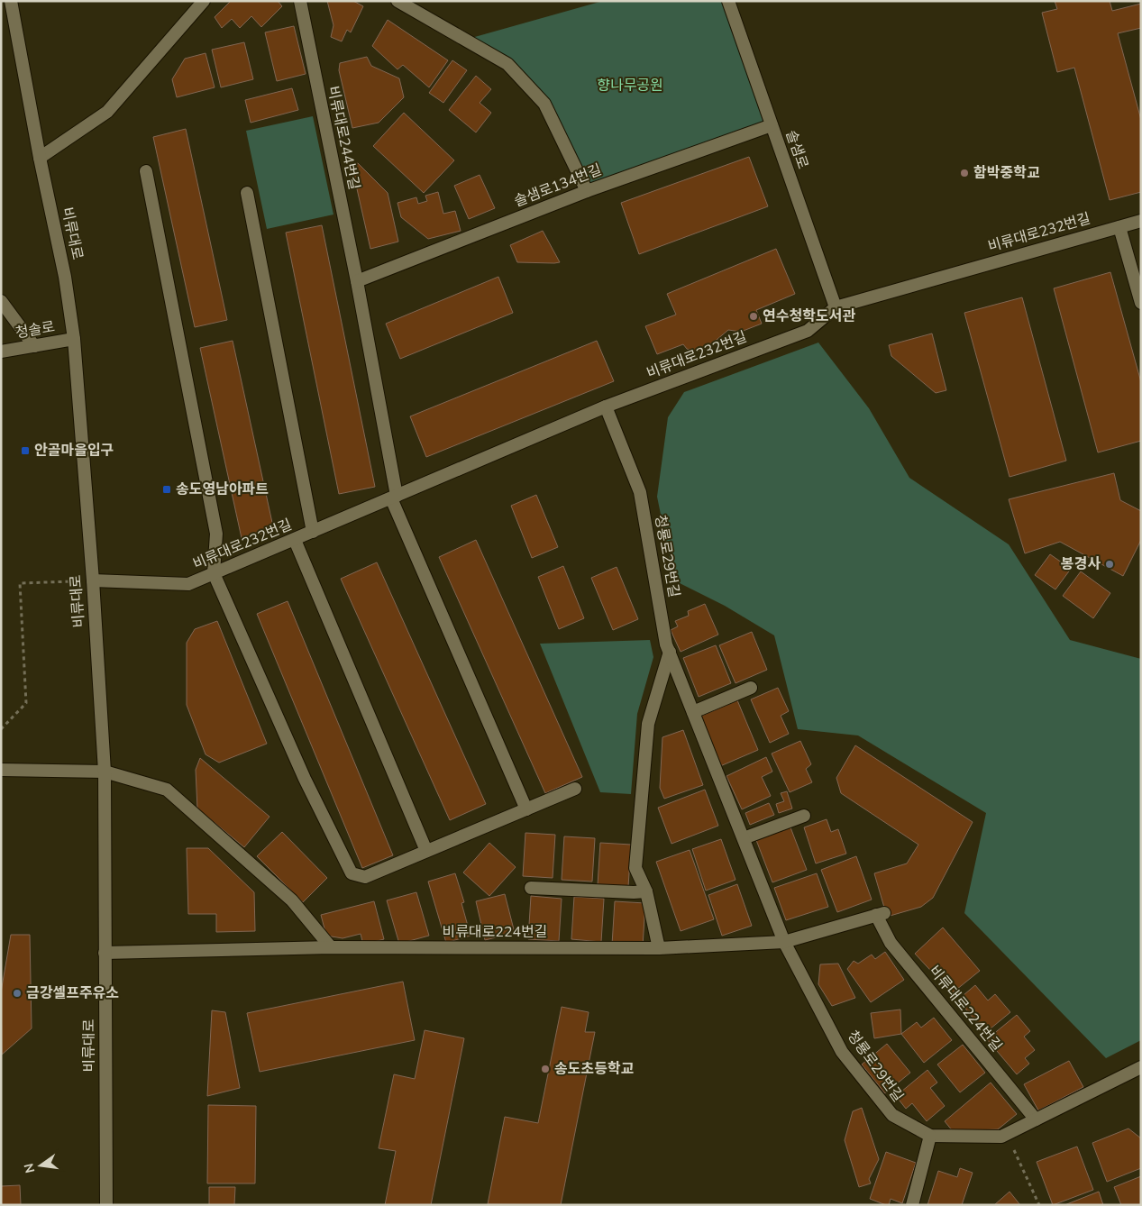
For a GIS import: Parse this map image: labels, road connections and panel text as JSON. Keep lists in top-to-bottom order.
{
  "streets": {
    "street": [
      "비류대로244번길",
      "솔샘로",
      "솔샘로134번길",
      "비류대로232번길",
      "비류대로",
      "청솔로",
      "청룡로29번길",
      "비류대로224번길"
    ]
  },
  "crossings": [
    ["비류대로244번길", "솔샘로134번길"],
    ["솔샘로", "솔샘로134번길"],
    ["솔샘로", "비류대로232번길"],
    ["비류대로232번길", "비류대로"],
    ["비류대로232번길", "청룡로29번길"],
    ["비류대로", "청솔로"],
    ["비류대로", "비류대로224번길"],
    ["청룡로29번길", "비류대로224번길"]
  ],
  "parks": ["향나무공원"],
  "places": {
    "other": [
      "함박중학교",
      "연수청학도서관",
      "봉경사",
      "금강셀프주유소",
      "송도초등학교"
    ],
    "transit": ["안골마을입구", "송도영남아파트"]
  },
  "north": "left"
}
